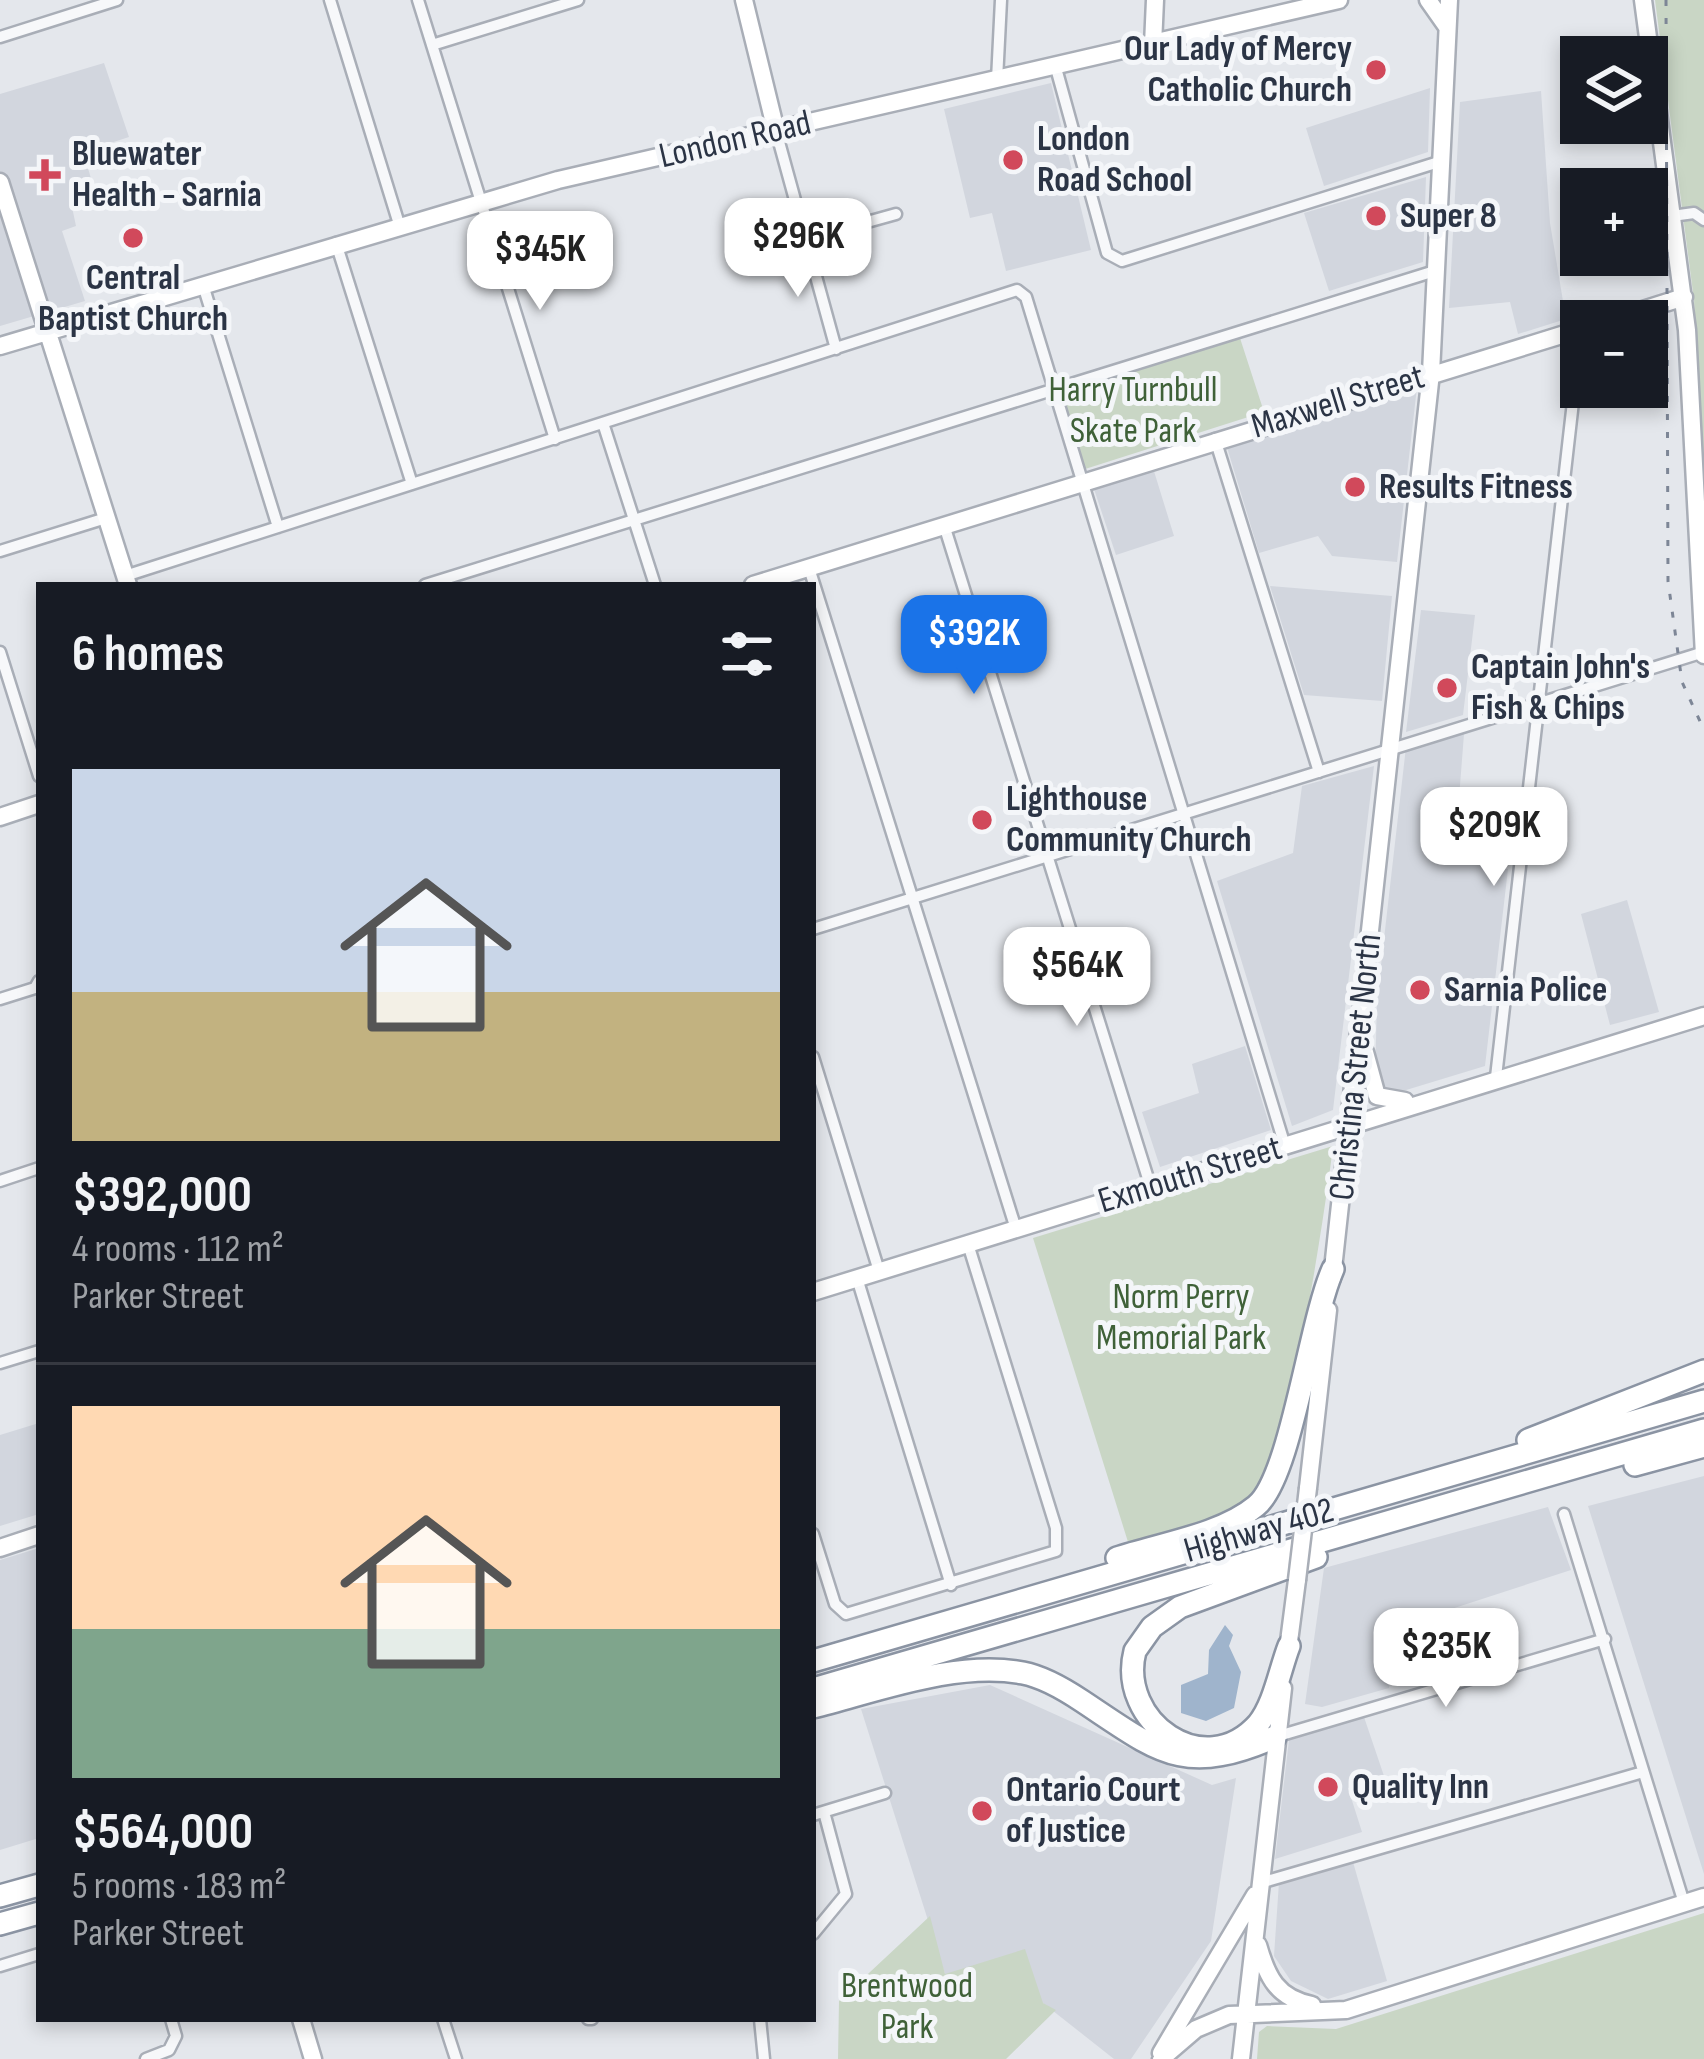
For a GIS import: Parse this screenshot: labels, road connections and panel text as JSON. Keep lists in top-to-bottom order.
{
  "streets": {
    "highway": ["Highway 402"],
    "main road": [
      "London Road",
      "Maxwell Street",
      "Christina Street North",
      "Exmouth Street"
    ]
  },
  "crossings": [
    ["Maxwell Street", "Christina Street North"],
    ["Christina Street North", "Exmouth Street"]
  ],
  "parks": ["Harry Turnbull Skate Park", "Norm Perry Memorial Park", "Brentwood Park"],
  "places": {
    "other": [
      "Our Lady of Mercy Catholic Church",
      "London Road School",
      "Super 8",
      "Central Baptist Church",
      "Results Fitness",
      "Captain John's Fish & Chips",
      "Lighthouse Community Church",
      "Sarnia Police",
      "Quality Inn",
      "Ontario Court of Justice"
    ],
    "health": ["Bluewater Health - Sarnia"]
  },
  "page": {
    "map_buttons": ["+", "−"],
    "price": [
      "$296K",
      "$345K",
      "$392K",
      "$209K",
      "$564K",
      "$235K"
    ],
    "heading": "6 homes",
    "list": [
      {
        "name": "$392,000",
        "note": "4 rooms · 112 m² · Parker Street"
      },
      {
        "name": "$564,000",
        "note": "5 rooms · 183 m² · Parker Street"
      }
    ]
  }
}
